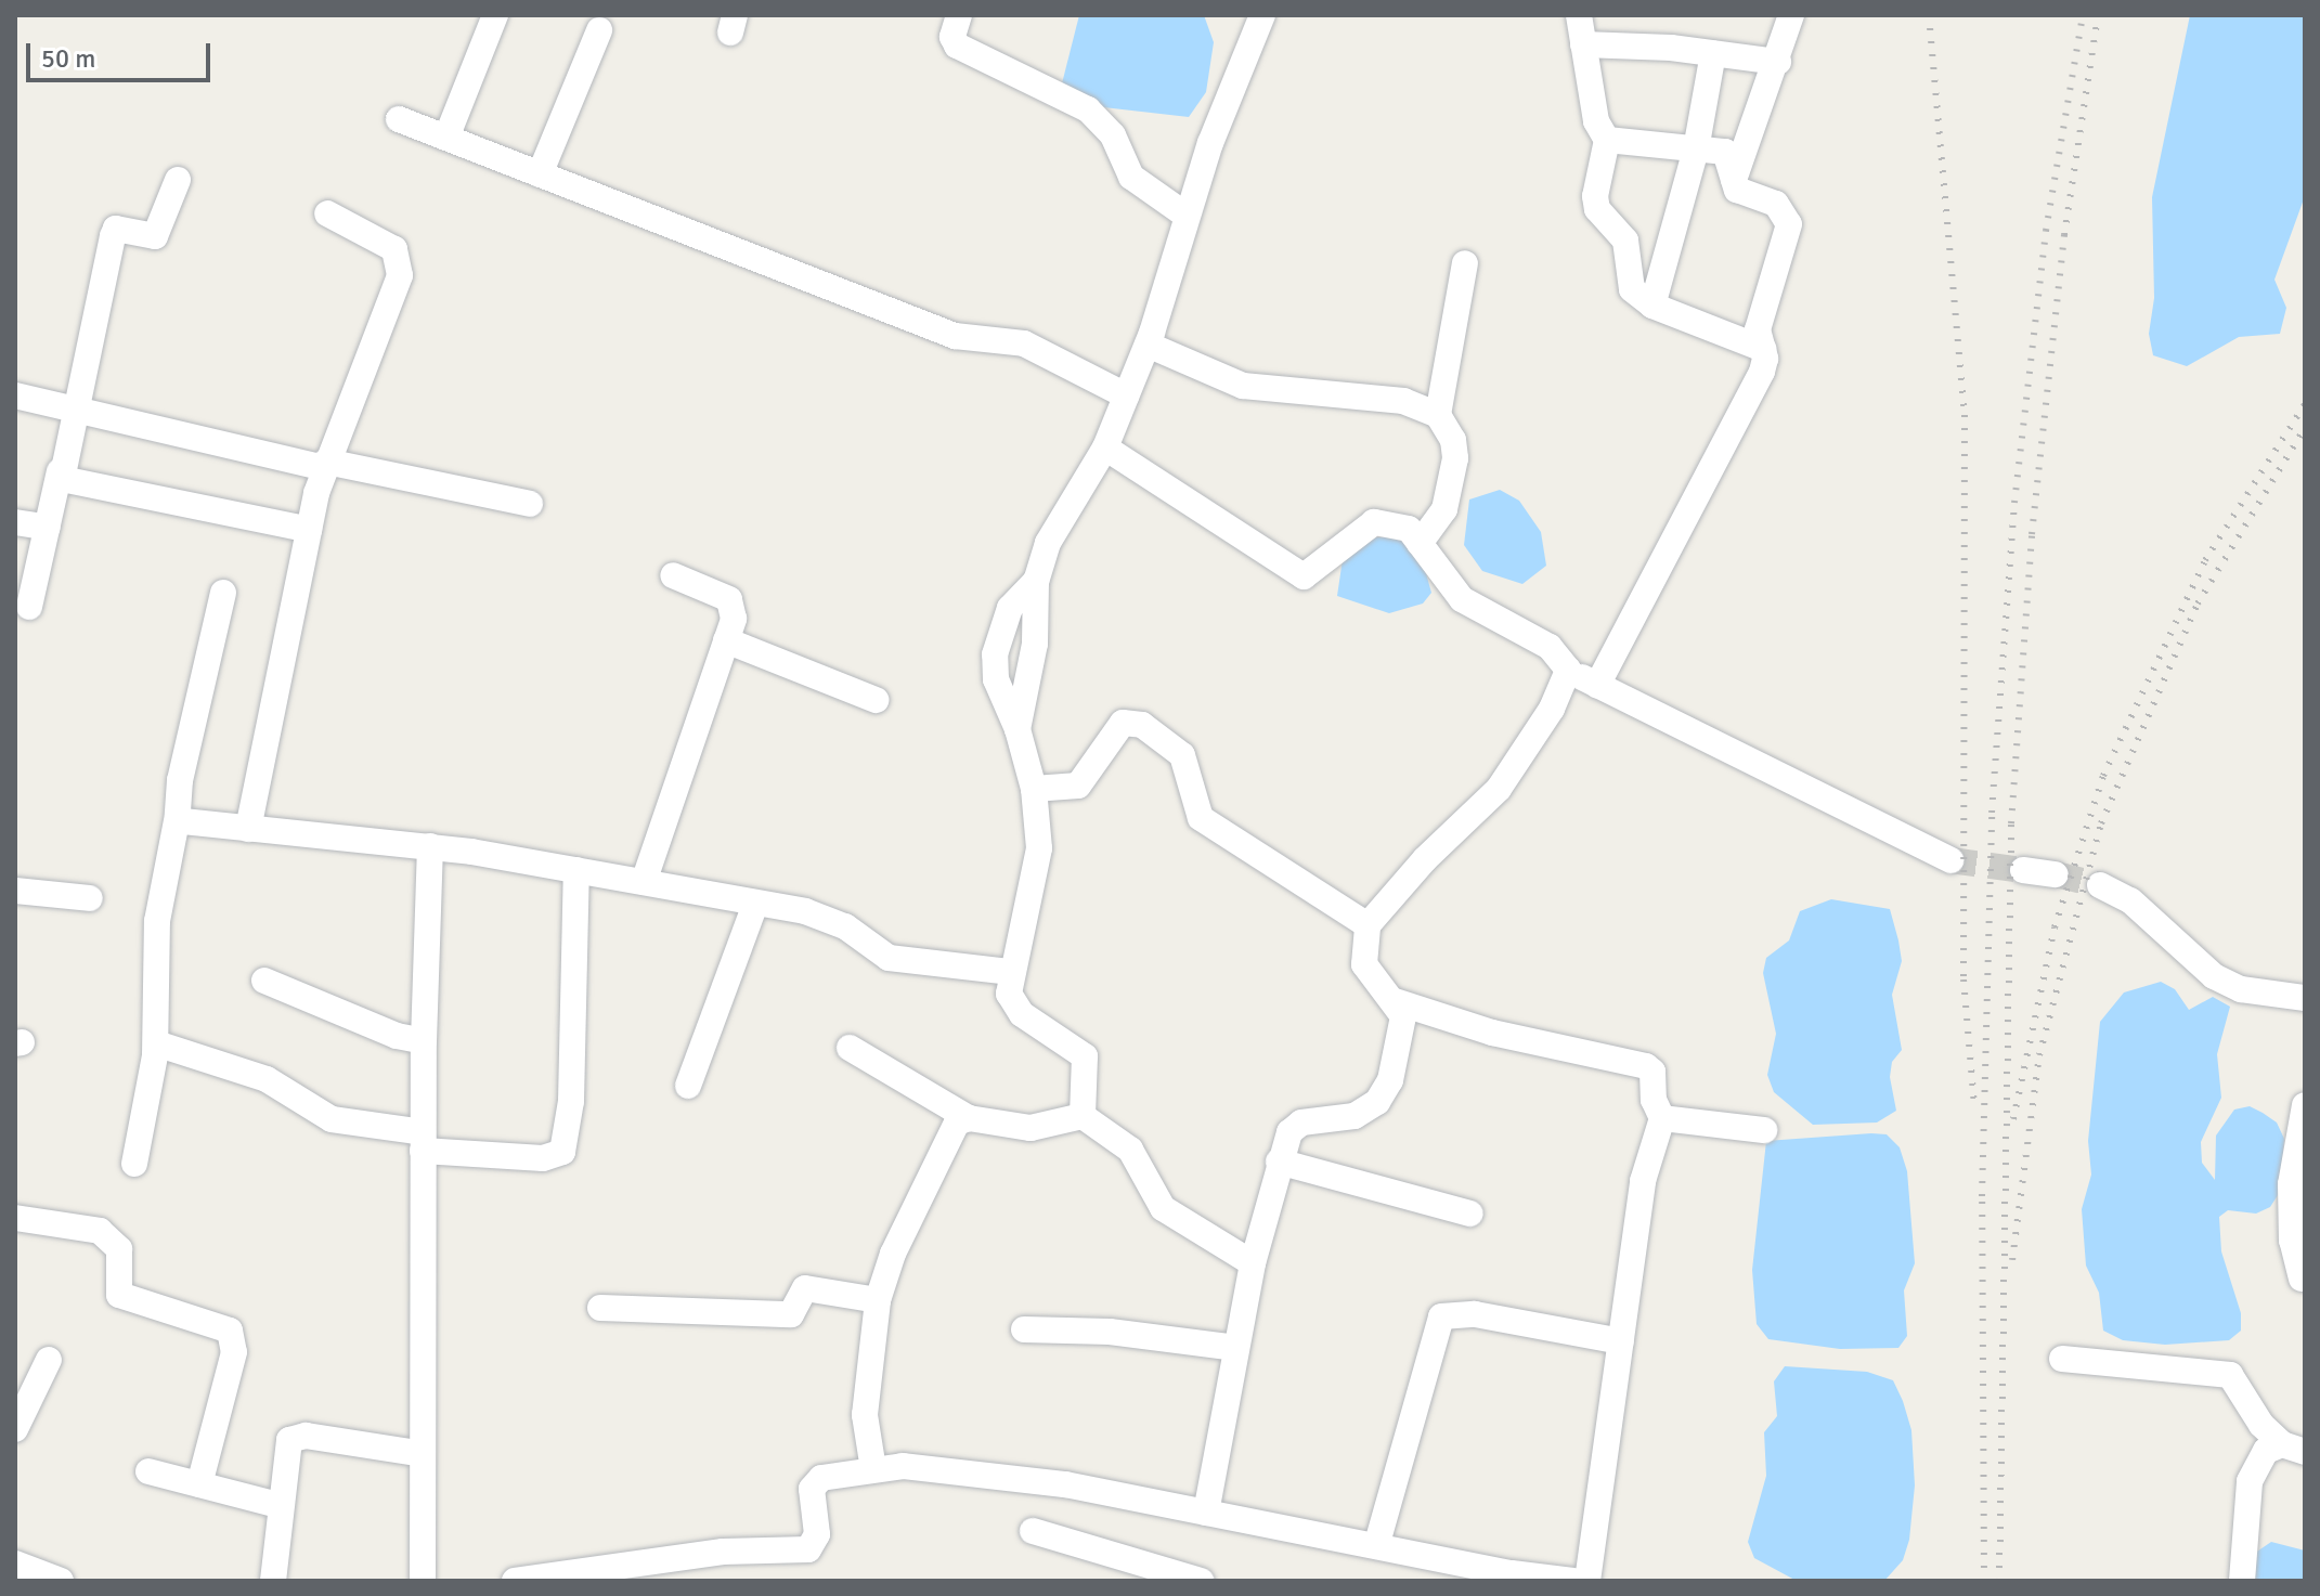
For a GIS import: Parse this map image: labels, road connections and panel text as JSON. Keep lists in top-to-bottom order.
{
  "scale_bar": "50 m"
}
